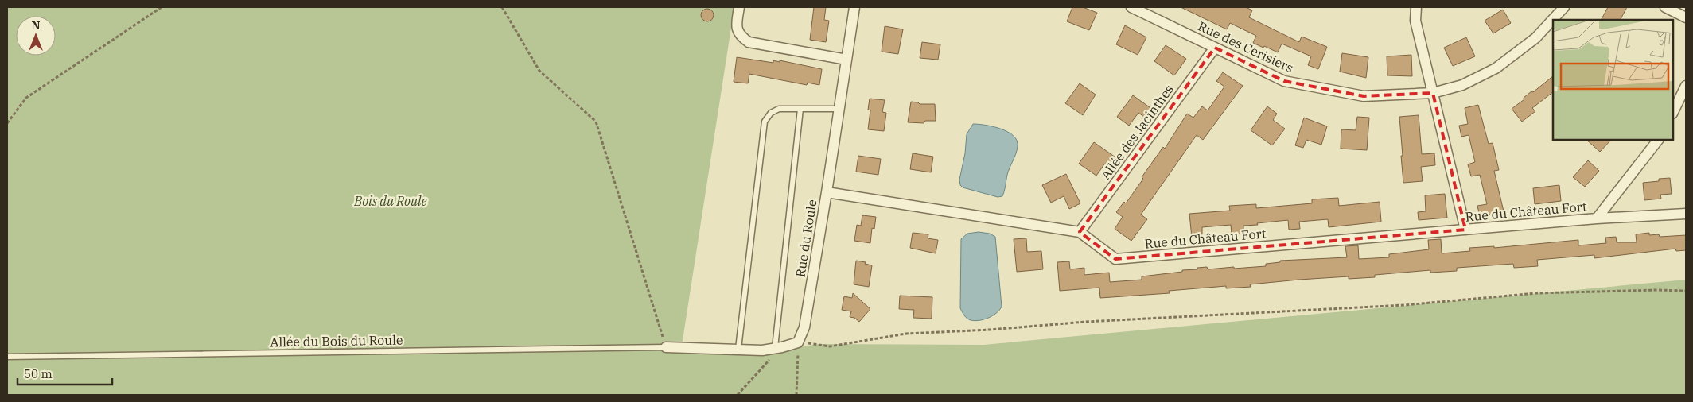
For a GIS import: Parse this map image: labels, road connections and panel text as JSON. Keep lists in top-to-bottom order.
{
  "streets": {
    "street": [
      "Rue des Cerisiers",
      "Allée des Jacinthes",
      "Rue du Château Fort",
      "Rue du Roule"
    ],
    "lane": ["Allée du Bois du Roule"]
  },
  "crossings": [
    ["Rue des Cerisiers", "Allée des Jacinthes"],
    ["Allée des Jacinthes", "Rue du Château Fort"],
    ["Rue du Château Fort", "Rue du Roule"]
  ],
  "parks": ["Bois du Roule"],
  "scale_bar": "50 m",
  "north": "top"
}
